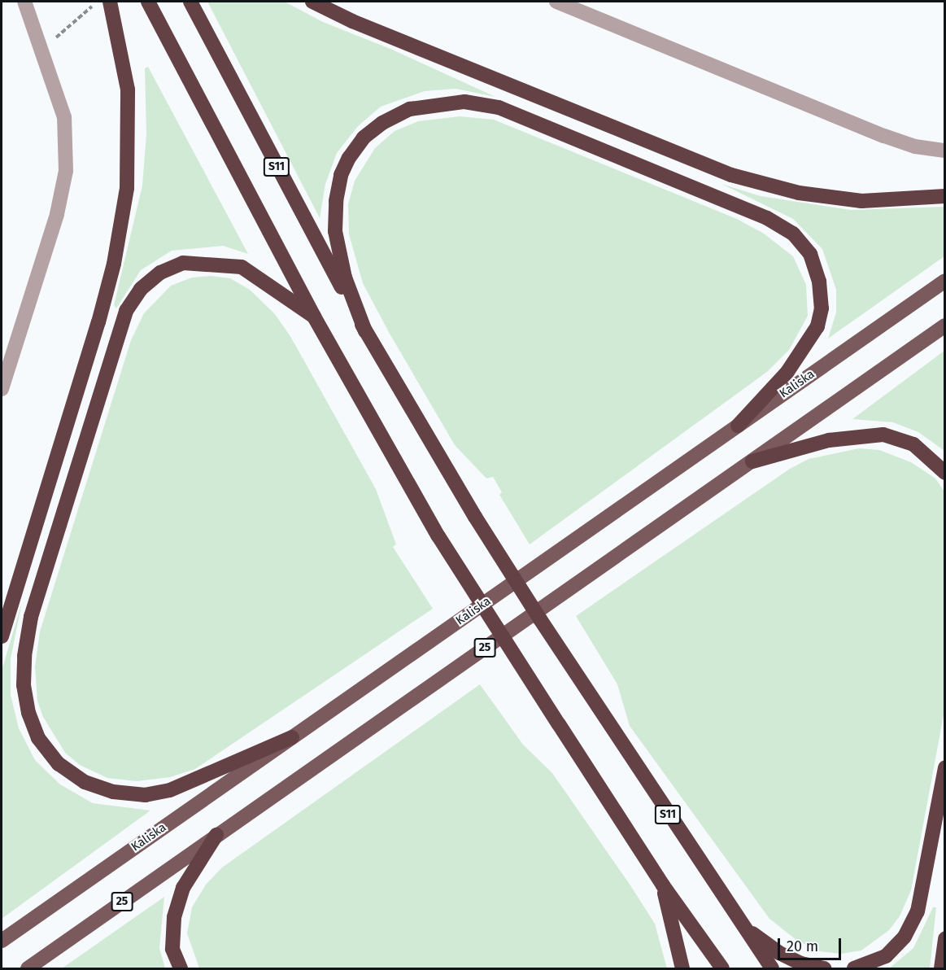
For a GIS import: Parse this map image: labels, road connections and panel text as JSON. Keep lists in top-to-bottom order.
{
  "streets": {
    "highway": ["S11"],
    "main road": ["Kaliska", "25"]
  },
  "scale_bar": "20 m"
}
